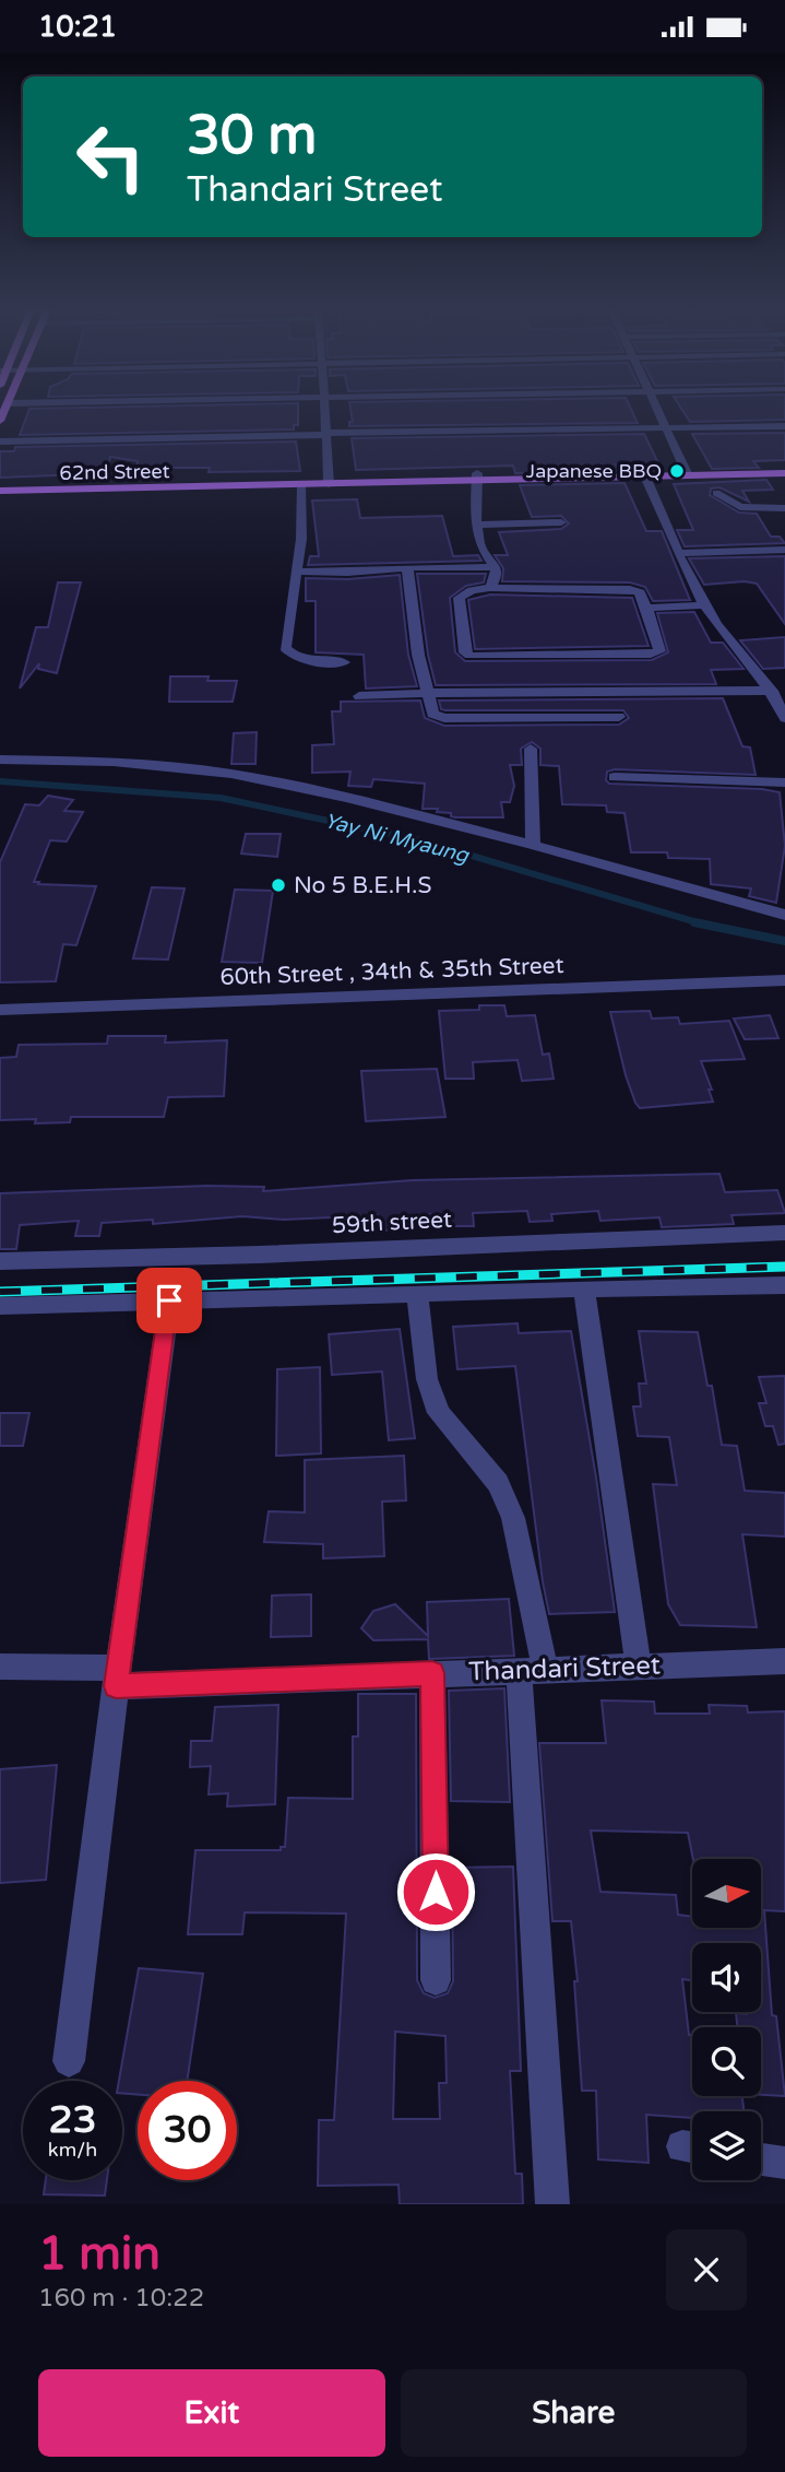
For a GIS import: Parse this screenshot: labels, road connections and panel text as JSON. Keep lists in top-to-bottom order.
{
  "streets": {
    "main road": ["62nd Street"],
    "street": ["60th Street , 34th & 35th Street", "59th street", "Thandari Street"]
  },
  "water": ["Yay Ni Myaung"],
  "places": ["Japanese BBQ", "No 5 B.E.H.S"],
  "north": "right",
  "page": {
    "status": "10:21",
    "turn": ["30 m", "Thandari Street"],
    "speed": "23 km/h",
    "limit": "30",
    "heading": ["1 min", "160 m · 10:22"],
    "buttons": ["Exit", "Share"]
  }
}
